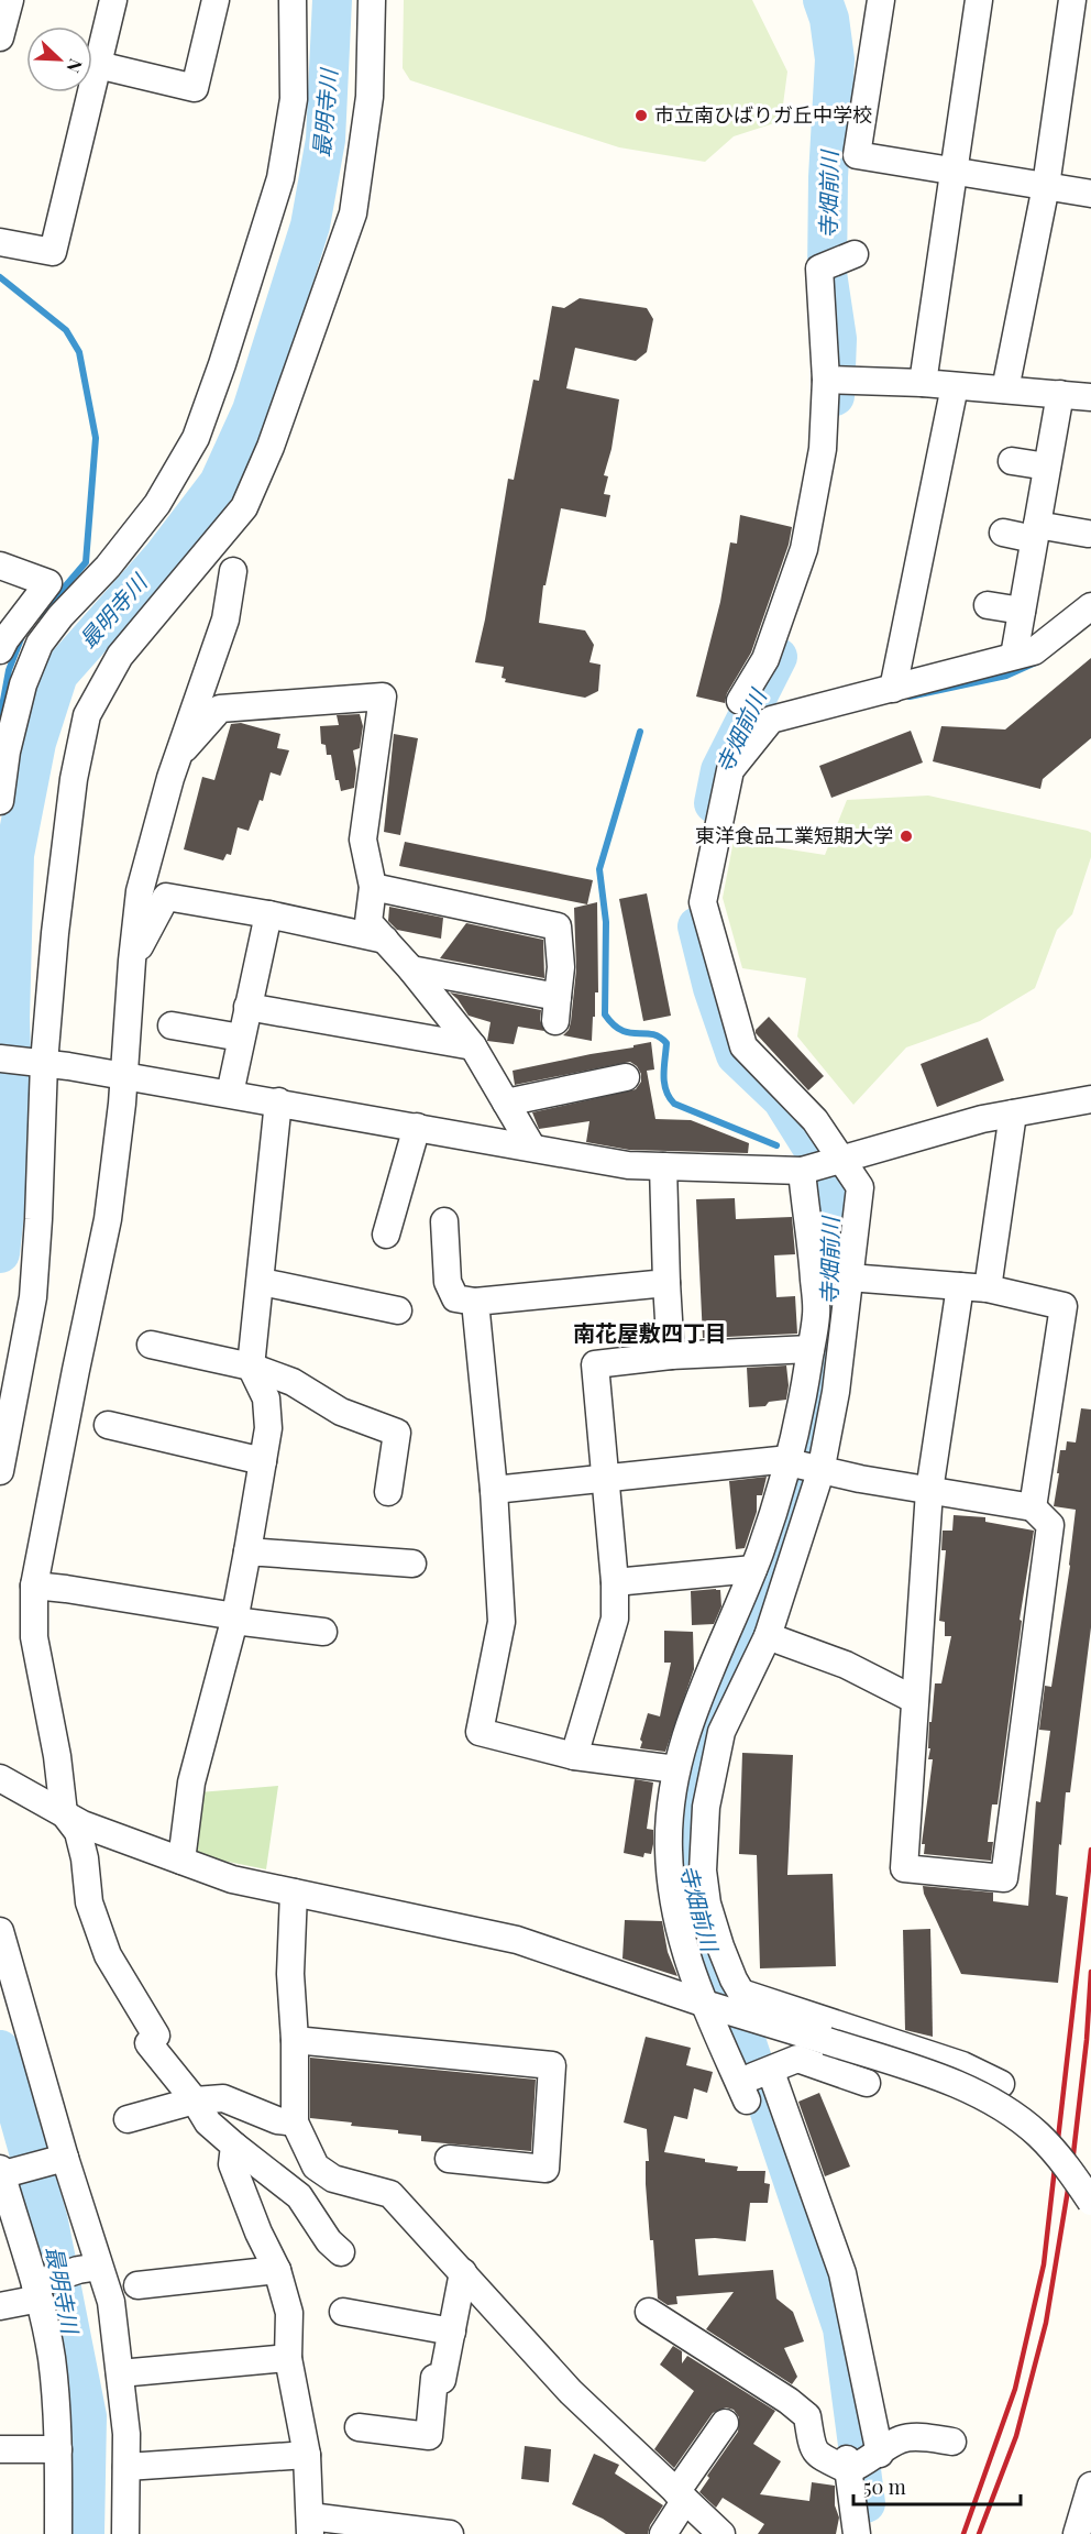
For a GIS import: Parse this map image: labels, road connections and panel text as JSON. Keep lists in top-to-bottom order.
{
  "districts": ["南花屋敷四丁目"],
  "water": ["最明寺川", "寺畑前川"],
  "places": ["市立南ひばりガ丘中学校", "東洋食品工業短期大学"],
  "scale_bar": "50 m",
  "north": "bottom right"
}
